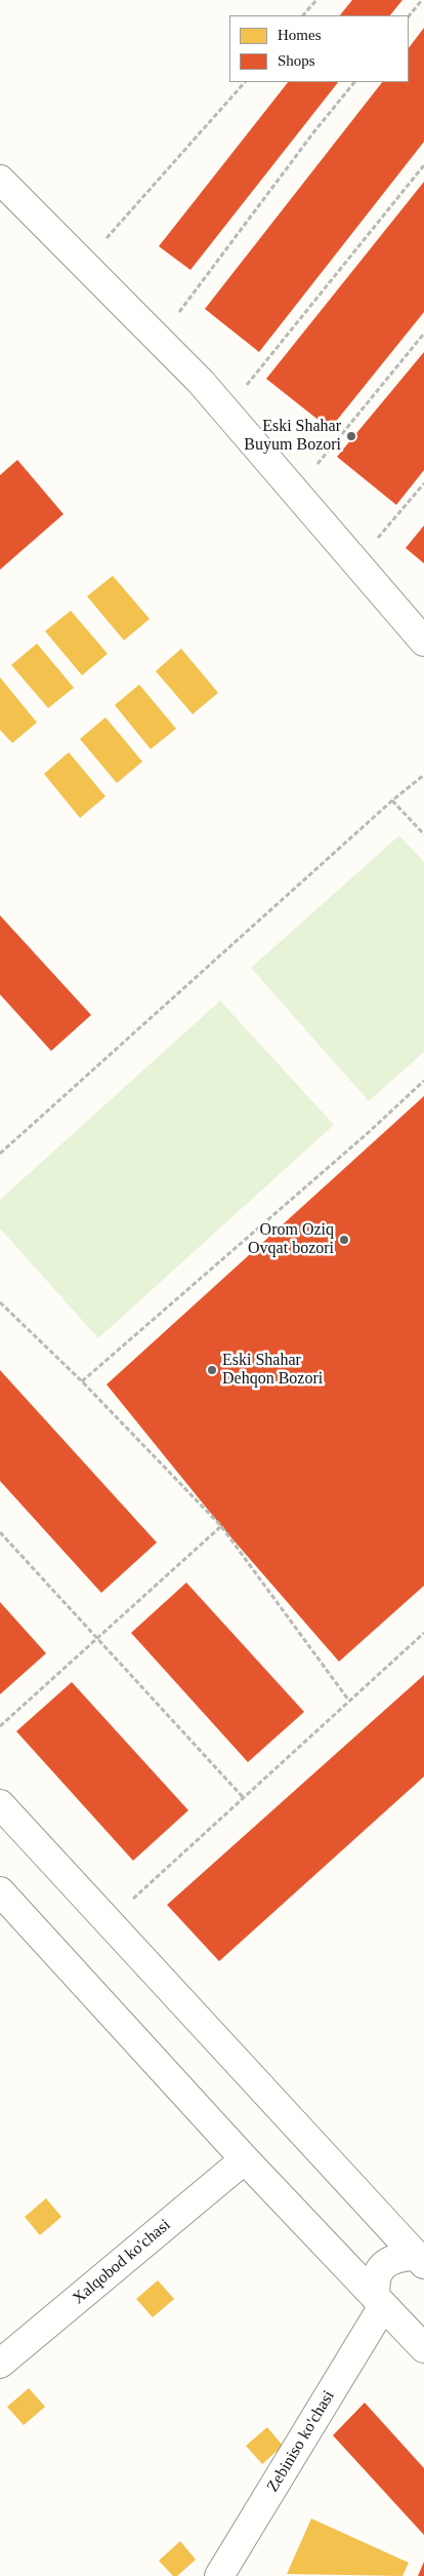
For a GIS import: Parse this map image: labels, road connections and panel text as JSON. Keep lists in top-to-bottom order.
{
  "streets": {
    "street": ["Xalqobod ko'chasi", "Zebiniso ko'chasi"]
  },
  "places": ["Eski Shahar Buyum Bozori", "Orom Oziq Ovqat bozori", "Eski Shahar Dehqon Bozori"],
  "legend": ["Homes", "Shops"]
}
